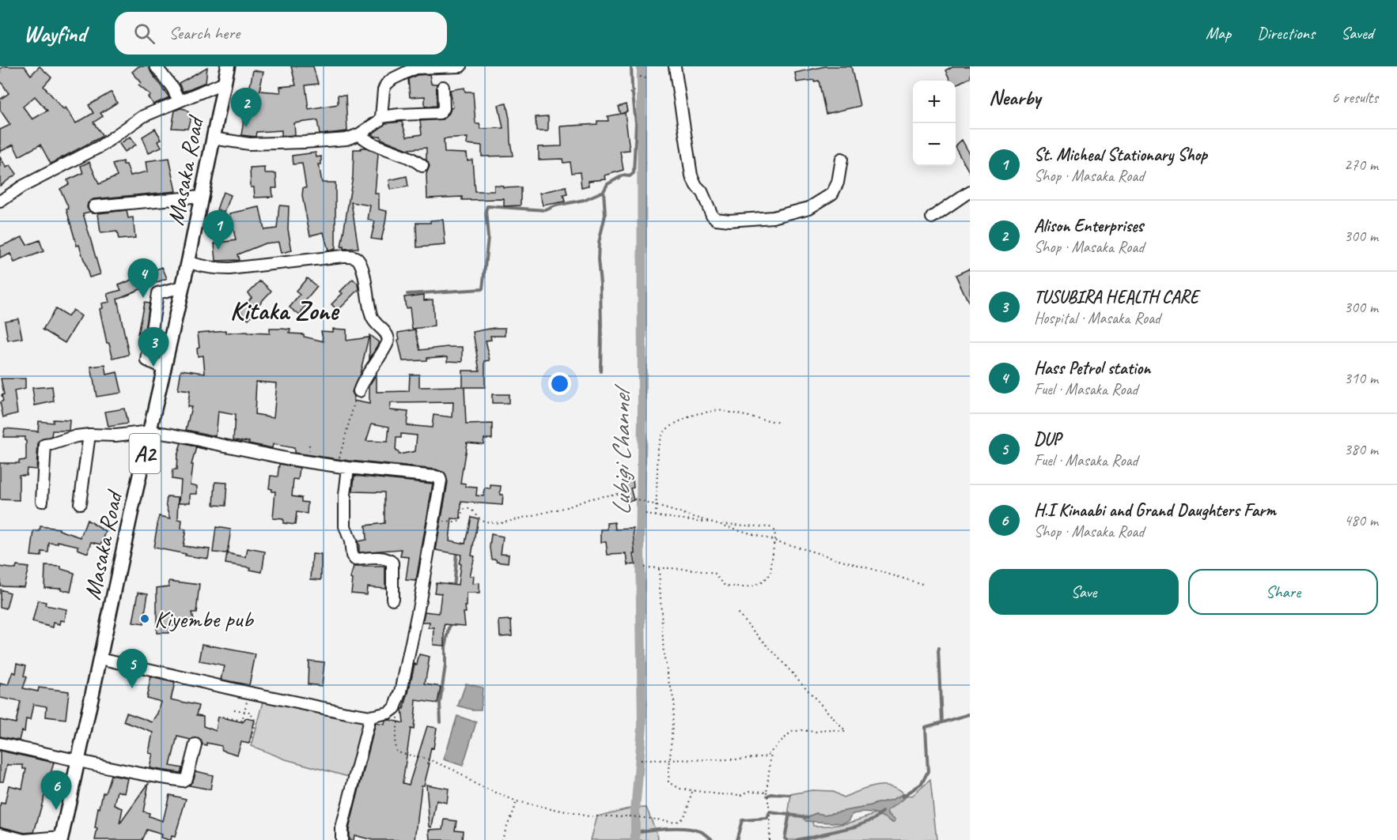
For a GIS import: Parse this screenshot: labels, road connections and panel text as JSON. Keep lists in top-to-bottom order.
{
  "streets": {
    "main road": ["Masaka Road", "A2"]
  },
  "districts": ["Kitaka Zone"],
  "water": ["Lubigi Channel"],
  "places": ["Kiyembe pub"],
  "page": {
    "header": "Wayfind",
    "search": "Search here",
    "nav": ["Map", "Directions", "Saved"],
    "heading": ["Nearby", "6 results"],
    "map_buttons": ["+", "−"],
    "pins": [
      "2",
      "1",
      "4",
      "3",
      "5",
      "6"
    ],
    "list": [
      {
        "mark": "1",
        "name": "St. Micheal Stationary Shop",
        "note": "Shop · Masaka Road",
        "value": "270 m"
      },
      {
        "mark": "2",
        "name": "Alison Enterprises",
        "note": "Shop · Masaka Road",
        "value": "300 m"
      },
      {
        "mark": "3",
        "name": "TUSUBIRA HEALTH CARE",
        "note": "Hospital · Masaka Road",
        "value": "300 m"
      },
      {
        "mark": "4",
        "name": "Hass Petrol station",
        "note": "Fuel · Masaka Road",
        "value": "310 m"
      },
      {
        "mark": "5",
        "name": "DUP",
        "note": "Fuel · Masaka Road",
        "value": "380 m"
      },
      {
        "mark": "6",
        "name": "H.I Kinaabi and Grand Daughters Farm",
        "note": "Shop · Masaka Road",
        "value": "480 m"
      }
    ],
    "buttons": ["Save", "Share"]
  }
}
